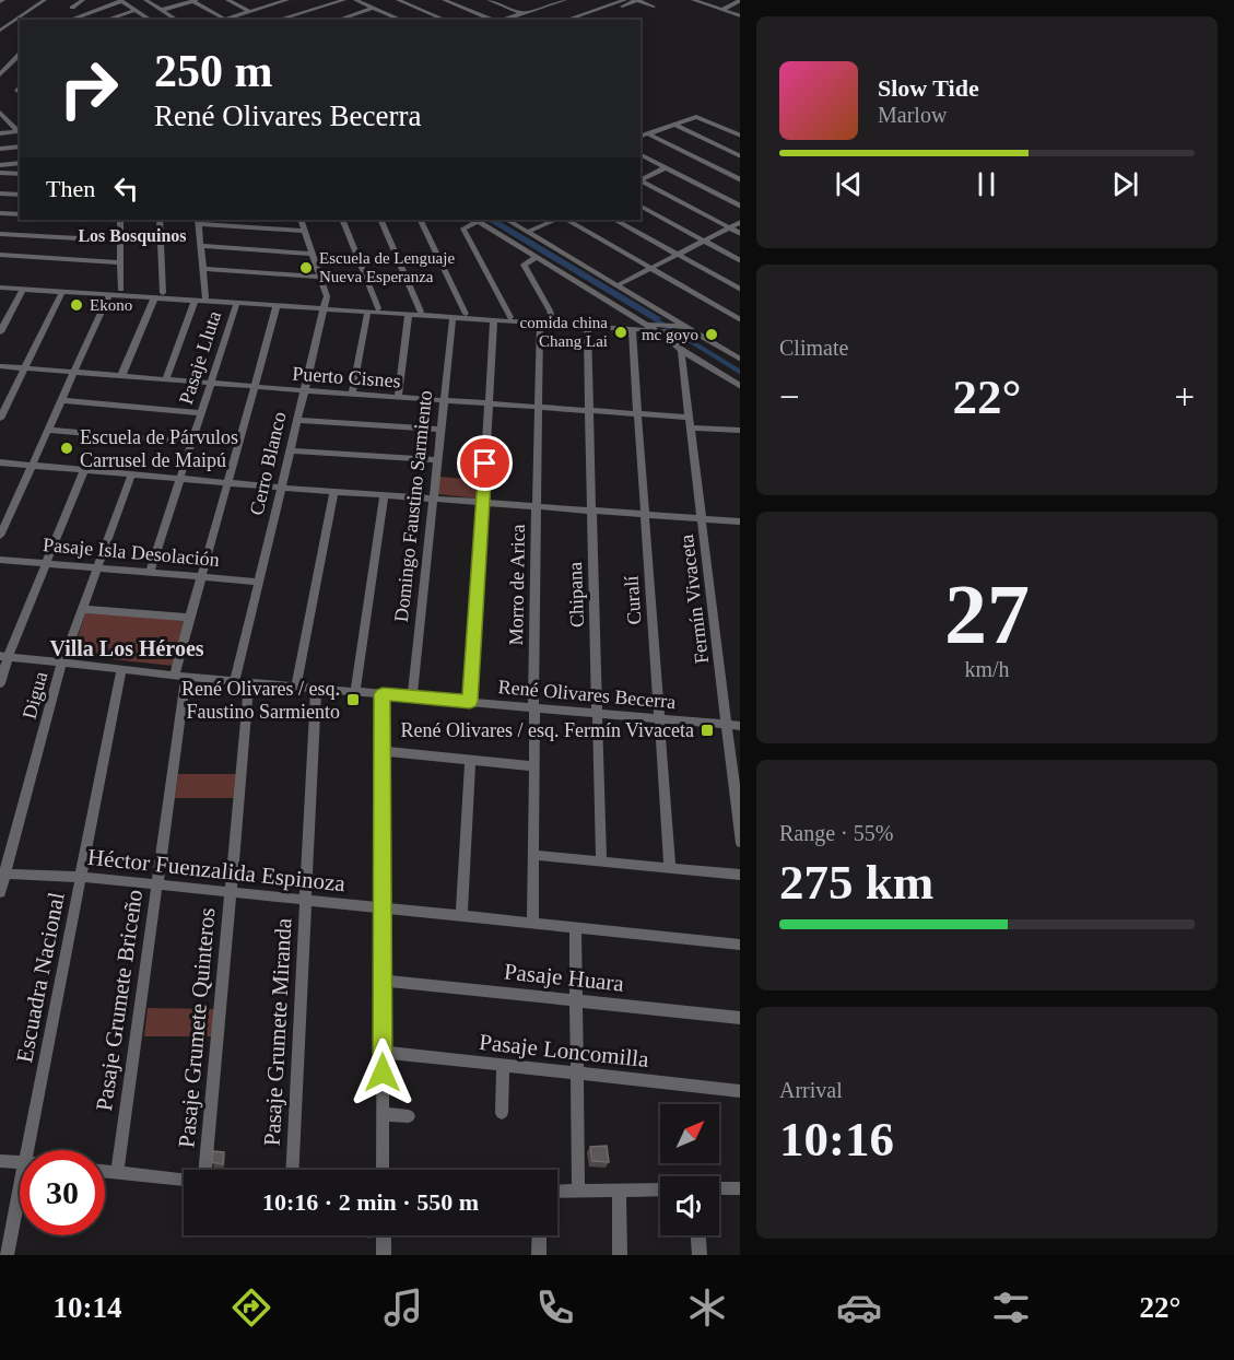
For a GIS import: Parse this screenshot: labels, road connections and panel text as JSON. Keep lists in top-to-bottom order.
{
  "streets": {
    "street": [
      "Pasaje Lluta",
      "Puerto Cisnes",
      "Cerro Blanco",
      "Domingo Faustino Sarmiento",
      "Pasaje Isla Desolación",
      "Morro de Arica",
      "Chipana",
      "Fermín Vivaceta",
      "Curalí",
      "René Olivares Becerra",
      "Digua",
      "Héctor Fuenzalida Espinoza",
      "Escuadra Nacional",
      "Pasaje Huara",
      "Pasaje Grumete Briceño",
      "Pasaje Grumete Quinteros",
      "Pasaje Grumete Miranda",
      "Pasaje Loncomilla"
    ]
  },
  "crossings": [
    ["Pasaje Lluta", "Puerto Cisnes"],
    ["Pasaje Lluta", "Pasaje Isla Desolación"],
    ["Puerto Cisnes", "Cerro Blanco"],
    ["Puerto Cisnes", "Domingo Faustino Sarmiento"],
    ["Puerto Cisnes", "Morro de Arica"],
    ["Puerto Cisnes", "Chipana"],
    ["Puerto Cisnes", "Fermín Vivaceta"],
    ["Puerto Cisnes", "Curalí"],
    ["Cerro Blanco", "Pasaje Isla Desolación"],
    ["Cerro Blanco", "René Olivares Becerra"],
    ["Domingo Faustino Sarmiento", "René Olivares Becerra"],
    ["Pasaje Isla Desolación", "Digua"],
    ["Morro de Arica", "René Olivares Becerra"],
    ["Morro de Arica", "Héctor Fuenzalida Espinoza"],
    ["Chipana", "René Olivares Becerra"],
    ["Fermín Vivaceta", "René Olivares Becerra"],
    ["Curalí", "René Olivares Becerra"],
    ["René Olivares Becerra", "Digua"],
    ["René Olivares Becerra", "Escuadra Nacional"],
    ["René Olivares Becerra", "Pasaje Grumete Briceño"],
    ["René Olivares Becerra", "Pasaje Grumete Quinteros"],
    ["René Olivares Becerra", "Pasaje Grumete Miranda"],
    ["Digua", "Héctor Fuenzalida Espinoza"],
    ["Héctor Fuenzalida Espinoza", "Escuadra Nacional"],
    ["Héctor Fuenzalida Espinoza", "Pasaje Grumete Briceño"],
    ["Héctor Fuenzalida Espinoza", "Pasaje Grumete Quinteros"],
    ["Héctor Fuenzalida Espinoza", "Pasaje Grumete Miranda"]
  ],
  "districts": ["Los Bosquinos", "Villa Los Héroes"],
  "places": {
    "other": [
      "Escuela de Lenguaje Nueva Esperanza",
      "Ekono",
      "comida china Chang Lai",
      "mc goyo",
      "Escuela de Párvulos Carrusel de Maipú"
    ],
    "transit": ["René Olivares / esq. Faustino Sarmiento", "René Olivares / esq. Fermín Vivaceta"]
  },
  "north": "top right",
  "page": {
    "turn": ["250 m", "René Olivares Becerra"],
    "song": ["Slow Tide", "Marlow"],
    "then": "Then",
    "tile": [
      "Climate",
      ["27", "km/h"],
      ["Range · 55%", "275 km"],
      ["Arrival", "10:16"]
    ],
    "heat": ["−", "22°", "+"],
    "limit": "30",
    "trip": "10:16 · 2 min · 550 m",
    "tabs": ["10:14", "22°"]
  }
}
